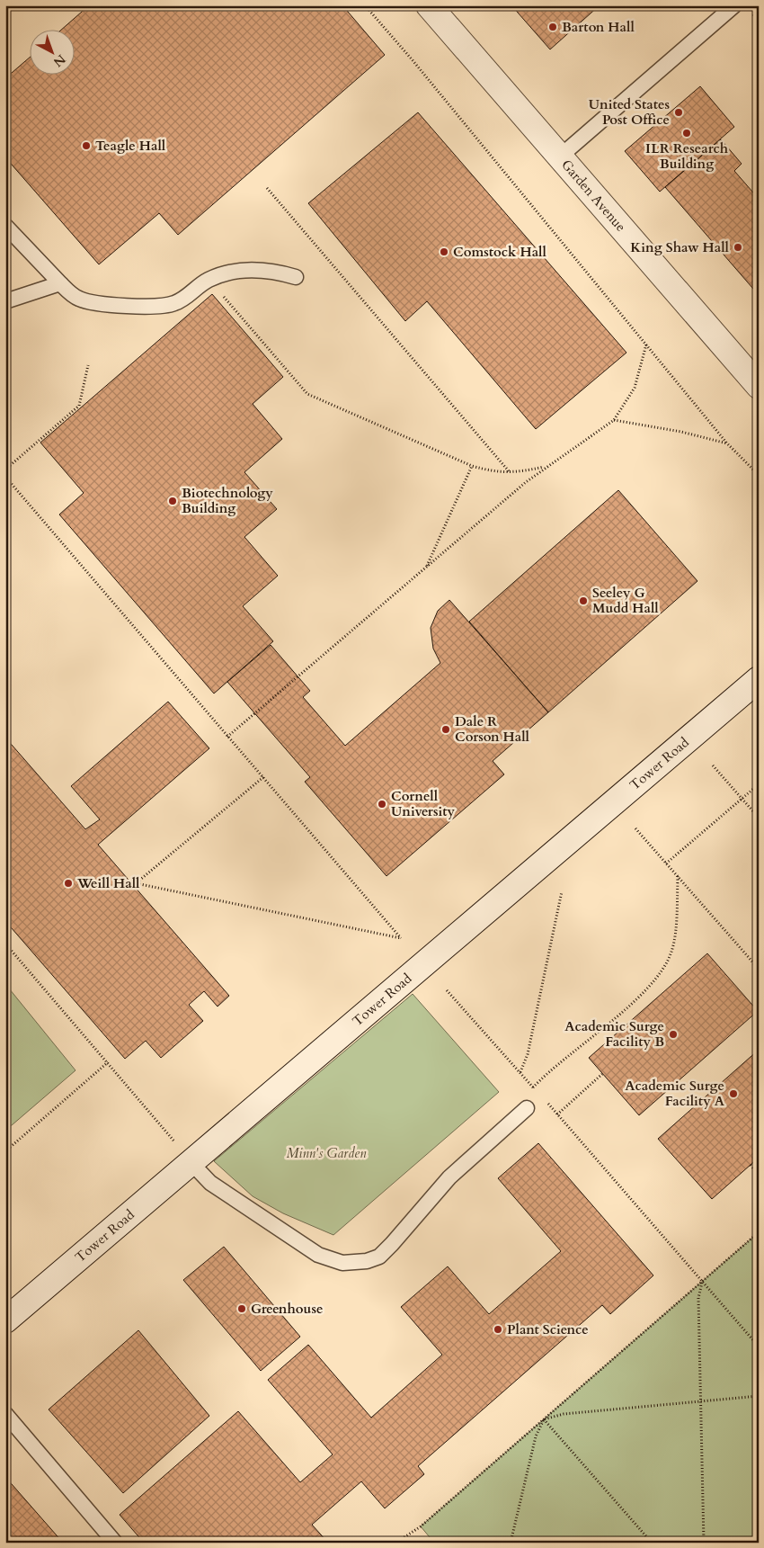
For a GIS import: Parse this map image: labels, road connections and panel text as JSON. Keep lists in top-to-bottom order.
{
  "streets": {
    "street": ["Garden Avenue", "Tower Road"]
  },
  "parks": ["Minn's Garden"],
  "places": [
    "Barton Hall",
    "United States Post Office",
    "ILR Research Building",
    "Teagle Hall",
    "King Shaw Hall",
    "Comstock Hall",
    "Biotechnology Building",
    "Seeley G Mudd Hall",
    "Dale R Corson Hall",
    "Cornell University",
    "Weill Hall",
    "Academic Surge Facility B",
    "Academic Surge Facility A",
    "Greenhouse",
    "Plant Science"
  ],
  "north": "bottom right"
}
